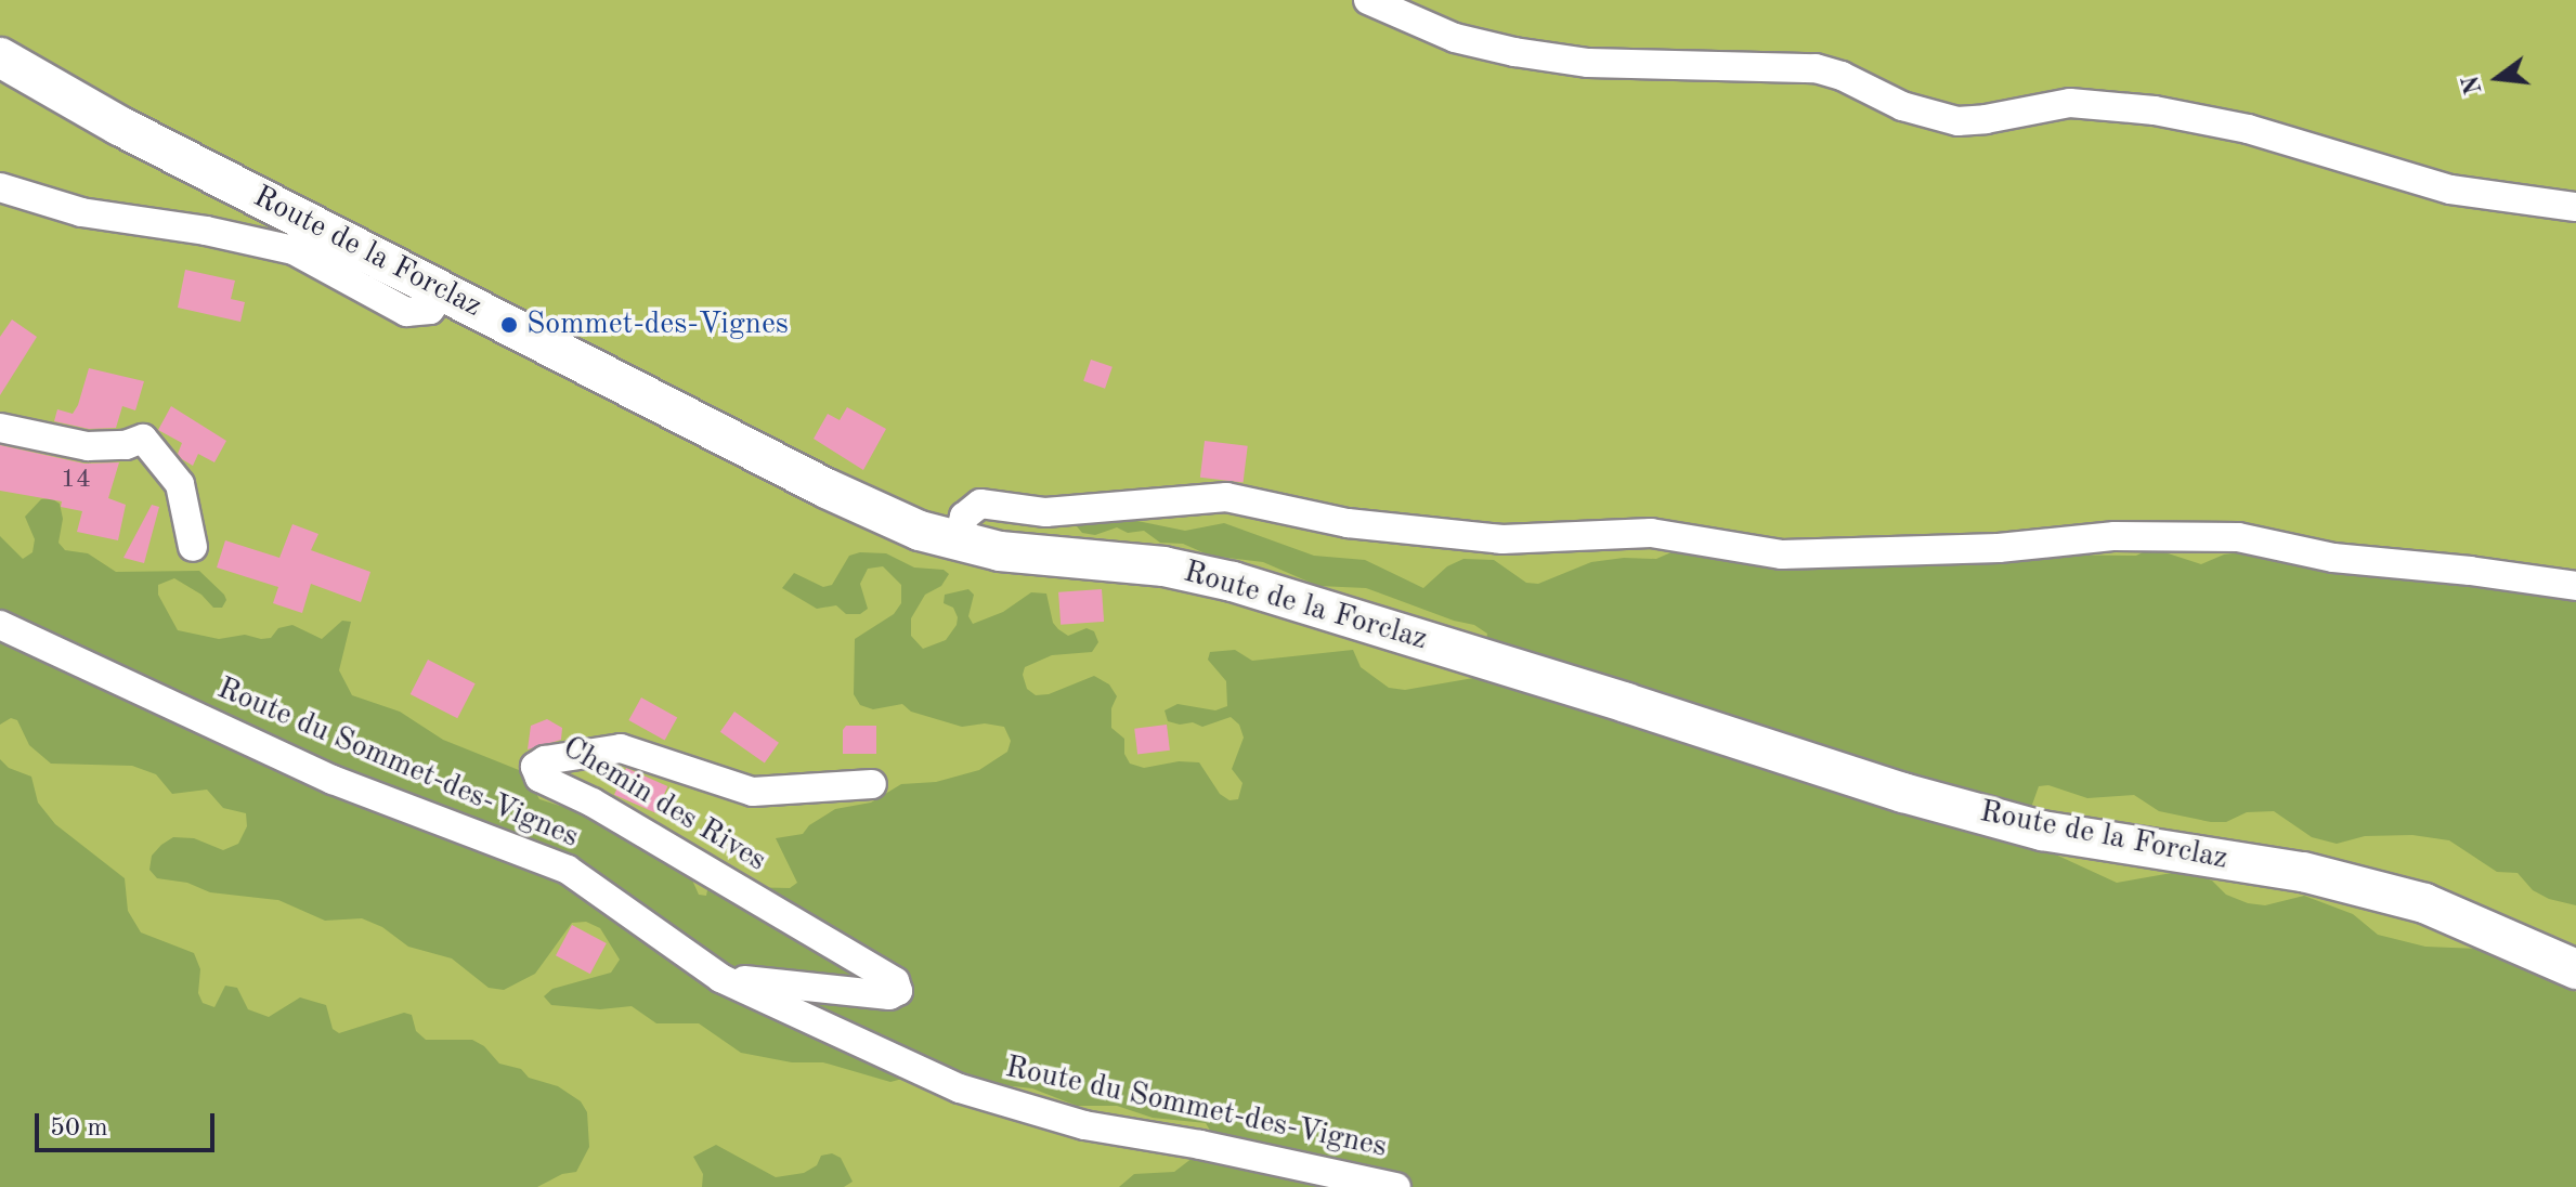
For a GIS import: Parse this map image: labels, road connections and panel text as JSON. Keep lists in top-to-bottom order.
{
  "streets": {
    "main road": ["Route de la Forclaz"],
    "street": ["Route du Sommet-des-Vignes", "Chemin des Rives"]
  },
  "crossings": [
    ["Route du Sommet-des-Vignes", "Chemin des Rives"]
  ],
  "places": ["Sommet-des-Vignes"],
  "house_numbers": ["14"],
  "scale_bar": "50 m",
  "north": "left"
}
